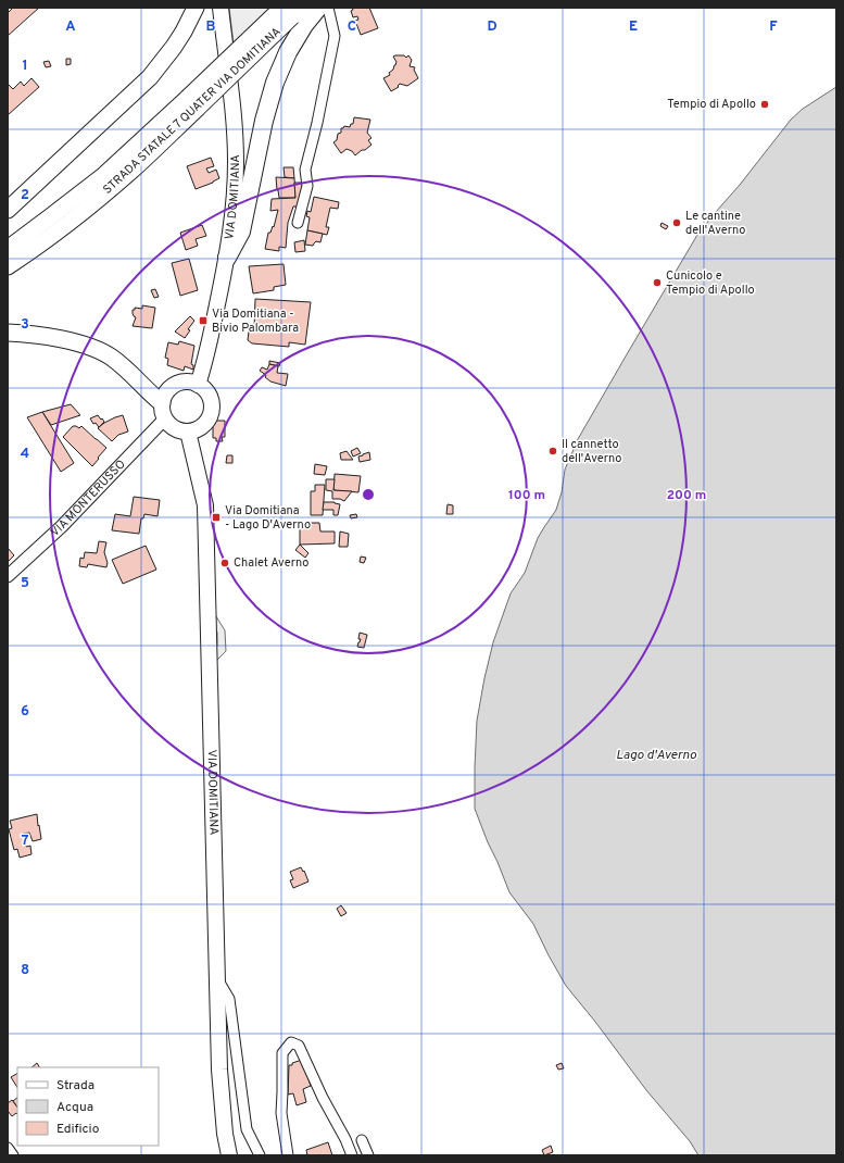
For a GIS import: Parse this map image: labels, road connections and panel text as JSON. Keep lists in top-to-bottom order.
{
  "streets": {
    "highway": ["STRADA STATALE 7 QUATER VIA DOMITIANA"],
    "main road": ["VIA DOMITIANA"],
    "street": ["VIA MONTERUSSO"]
  },
  "crossings": [
    ["VIA DOMITIANA", "VIA MONTERUSSO"]
  ],
  "water": ["Lago d'Averno"],
  "places": {
    "other": [
      "Tempio di Apollo",
      "Le cantine dell'Averno",
      "Cunicolo e Tempio di Apollo",
      "Il cannetto dell'Averno",
      "Chalet Averno"
    ],
    "transit": ["Via Domitiana - Bivio Palombara", "Via Domitiana - Lago D'Averno"]
  },
  "legend": ["Strada", "Acqua", "Edificio"],
  "grid": {
    "columns": [
      "A",
      "B",
      "C",
      "D",
      "E",
      "F"
    ],
    "rows": [
      "1",
      "2",
      "3",
      "4",
      "5",
      "6",
      "7",
      "8"
    ]
  },
  "rings": ["100 m", "200 m"]
}
